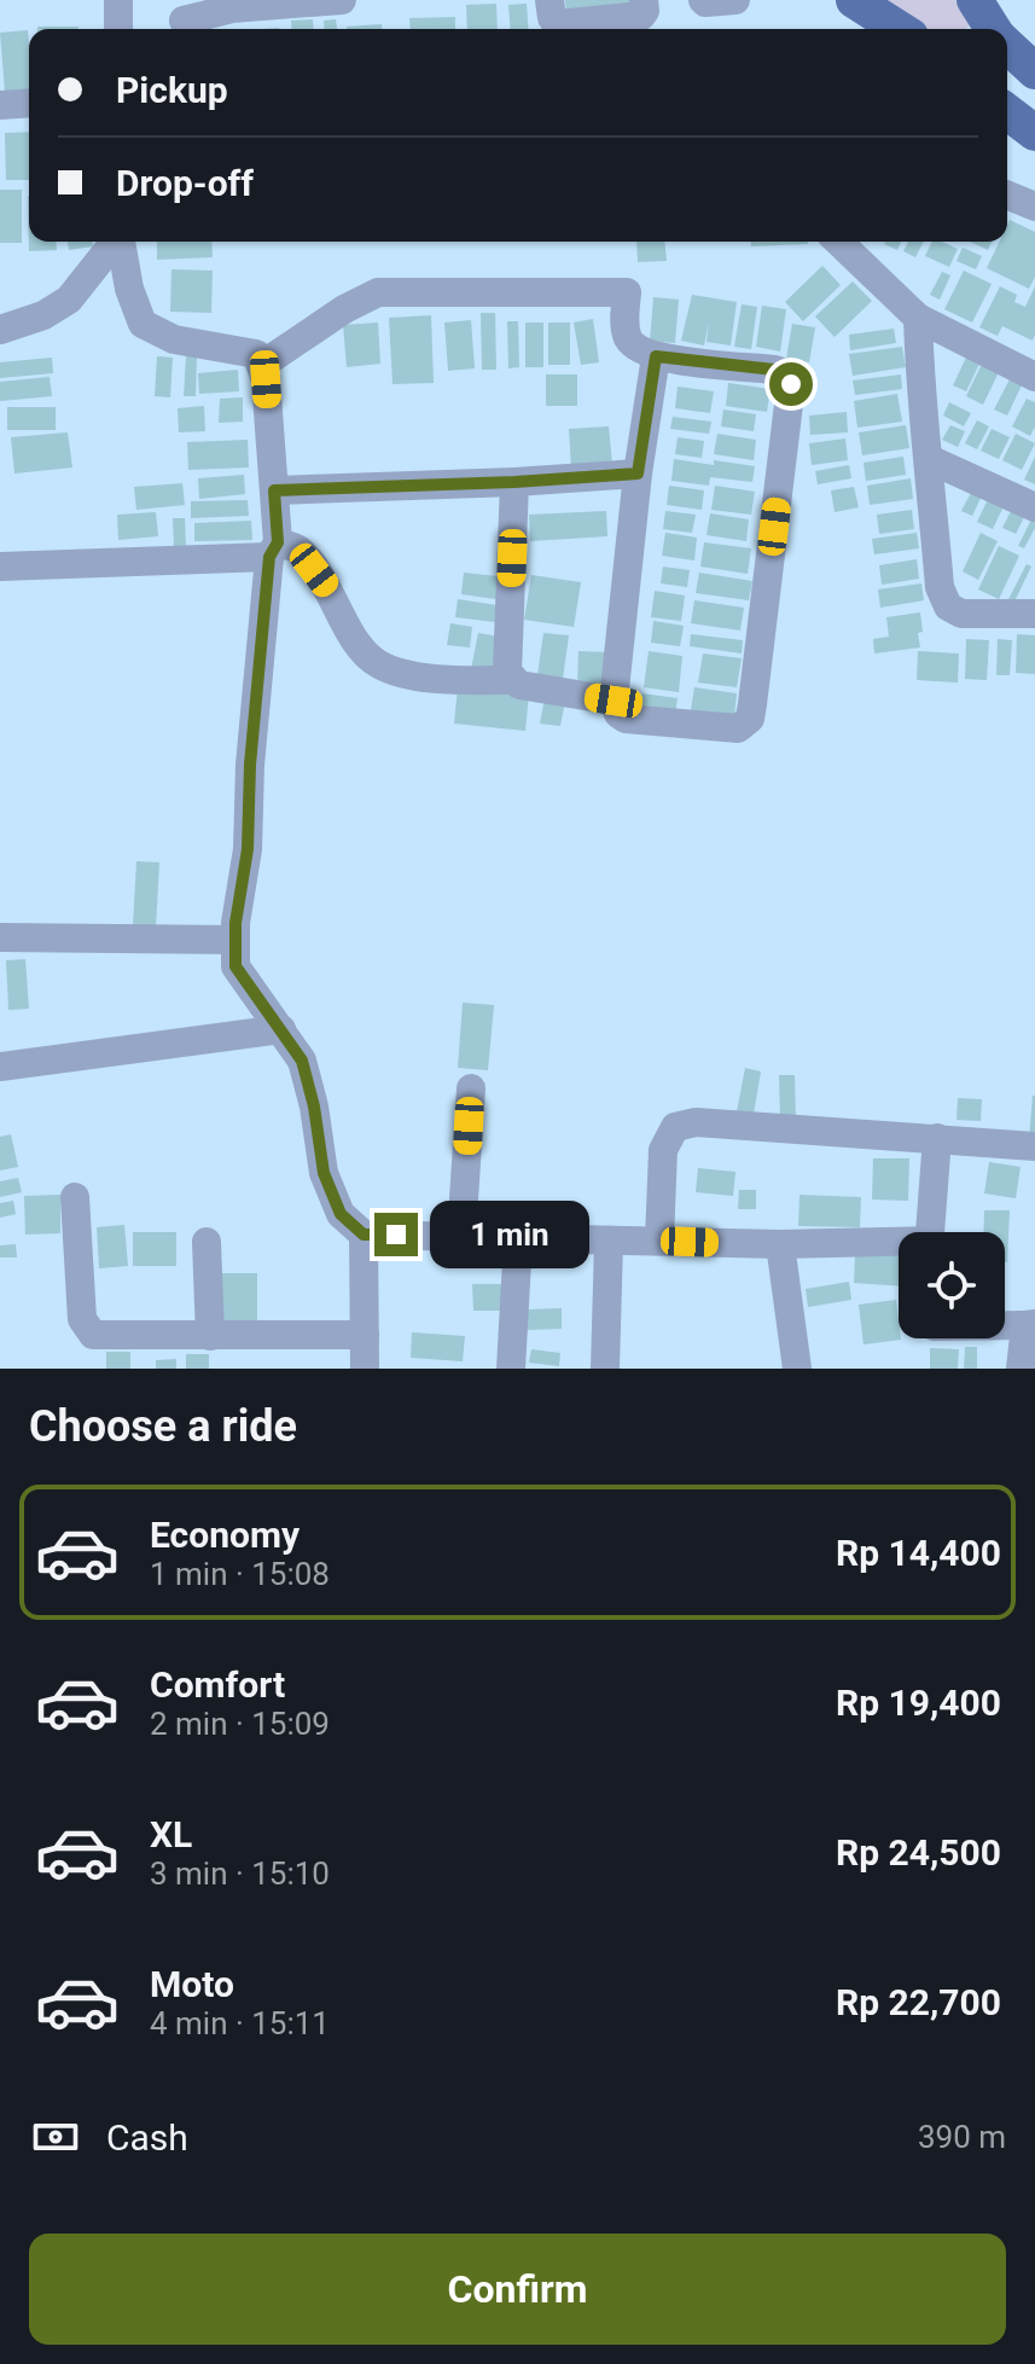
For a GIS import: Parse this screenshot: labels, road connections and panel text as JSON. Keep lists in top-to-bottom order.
{
  "page": {
    "banner": ["Pickup", "Drop-off"],
    "bubble": "1 min",
    "heading": "Choose a ride",
    "list": [
      {
        "name": "Economy",
        "note": "1 min · 15:08",
        "value": "Rp 14,400"
      },
      {
        "name": "Comfort",
        "note": "2 min · 15:09",
        "value": "Rp 19,400"
      },
      {
        "name": "XL",
        "note": "3 min · 15:10",
        "value": "Rp 24,500"
      },
      {
        "name": "Moto",
        "note": "4 min · 15:11",
        "value": "Rp 22,700"
      }
    ],
    "pay": ["Cash", "390 m"],
    "buttons": "Confirm"
  }
}
